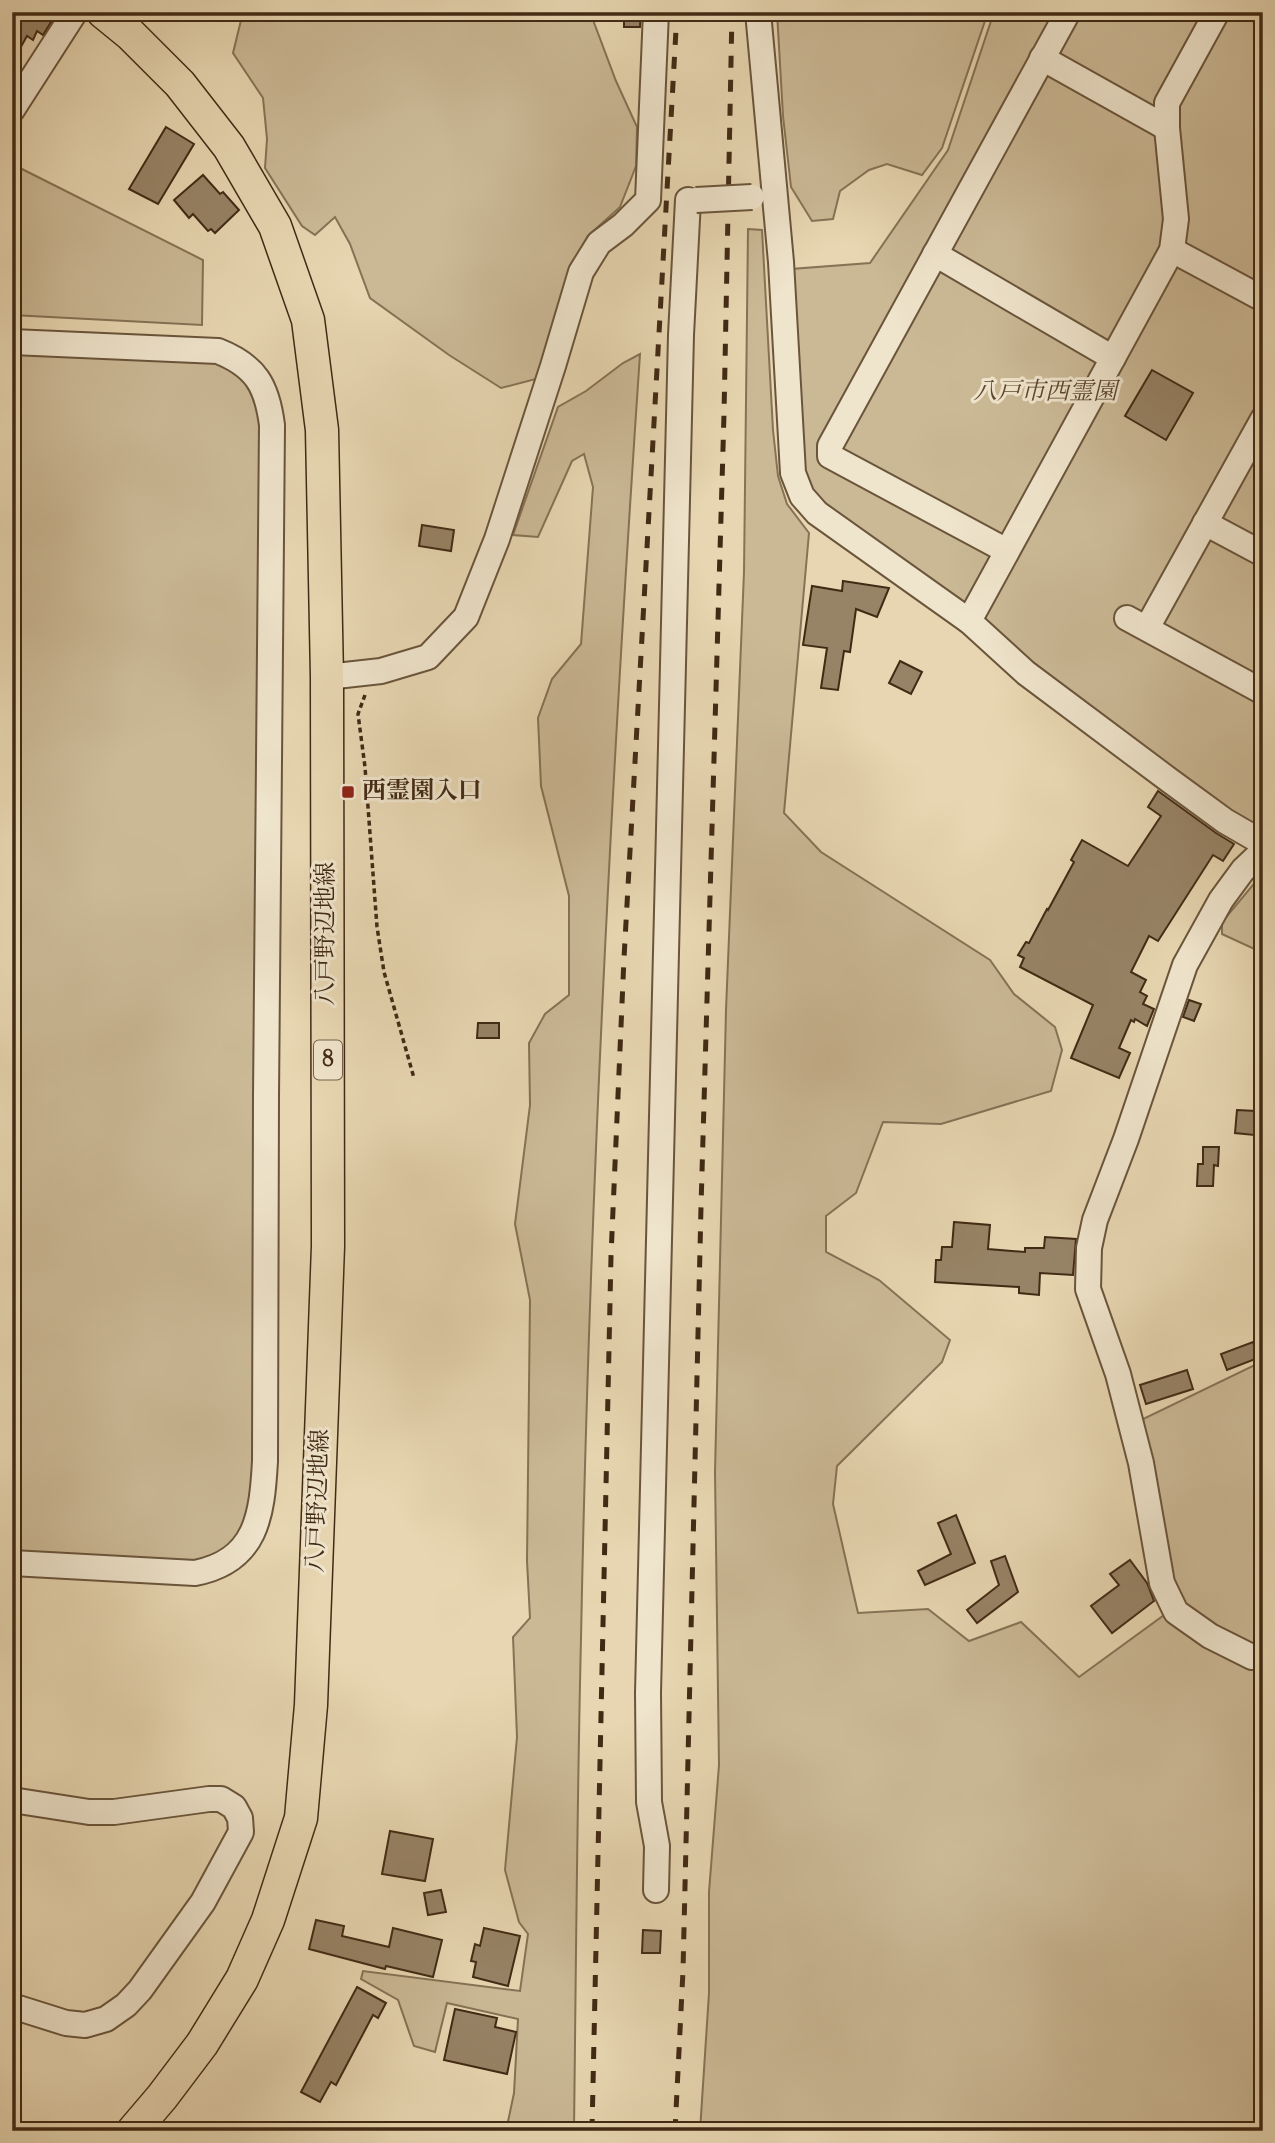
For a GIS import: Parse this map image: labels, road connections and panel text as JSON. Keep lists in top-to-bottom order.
{
  "streets": {
    "main road": ["八戸野辺地線", "8"]
  },
  "parks": ["八戸市西霊園"],
  "places": {
    "transit": ["西霊園入口"]
  }
}
